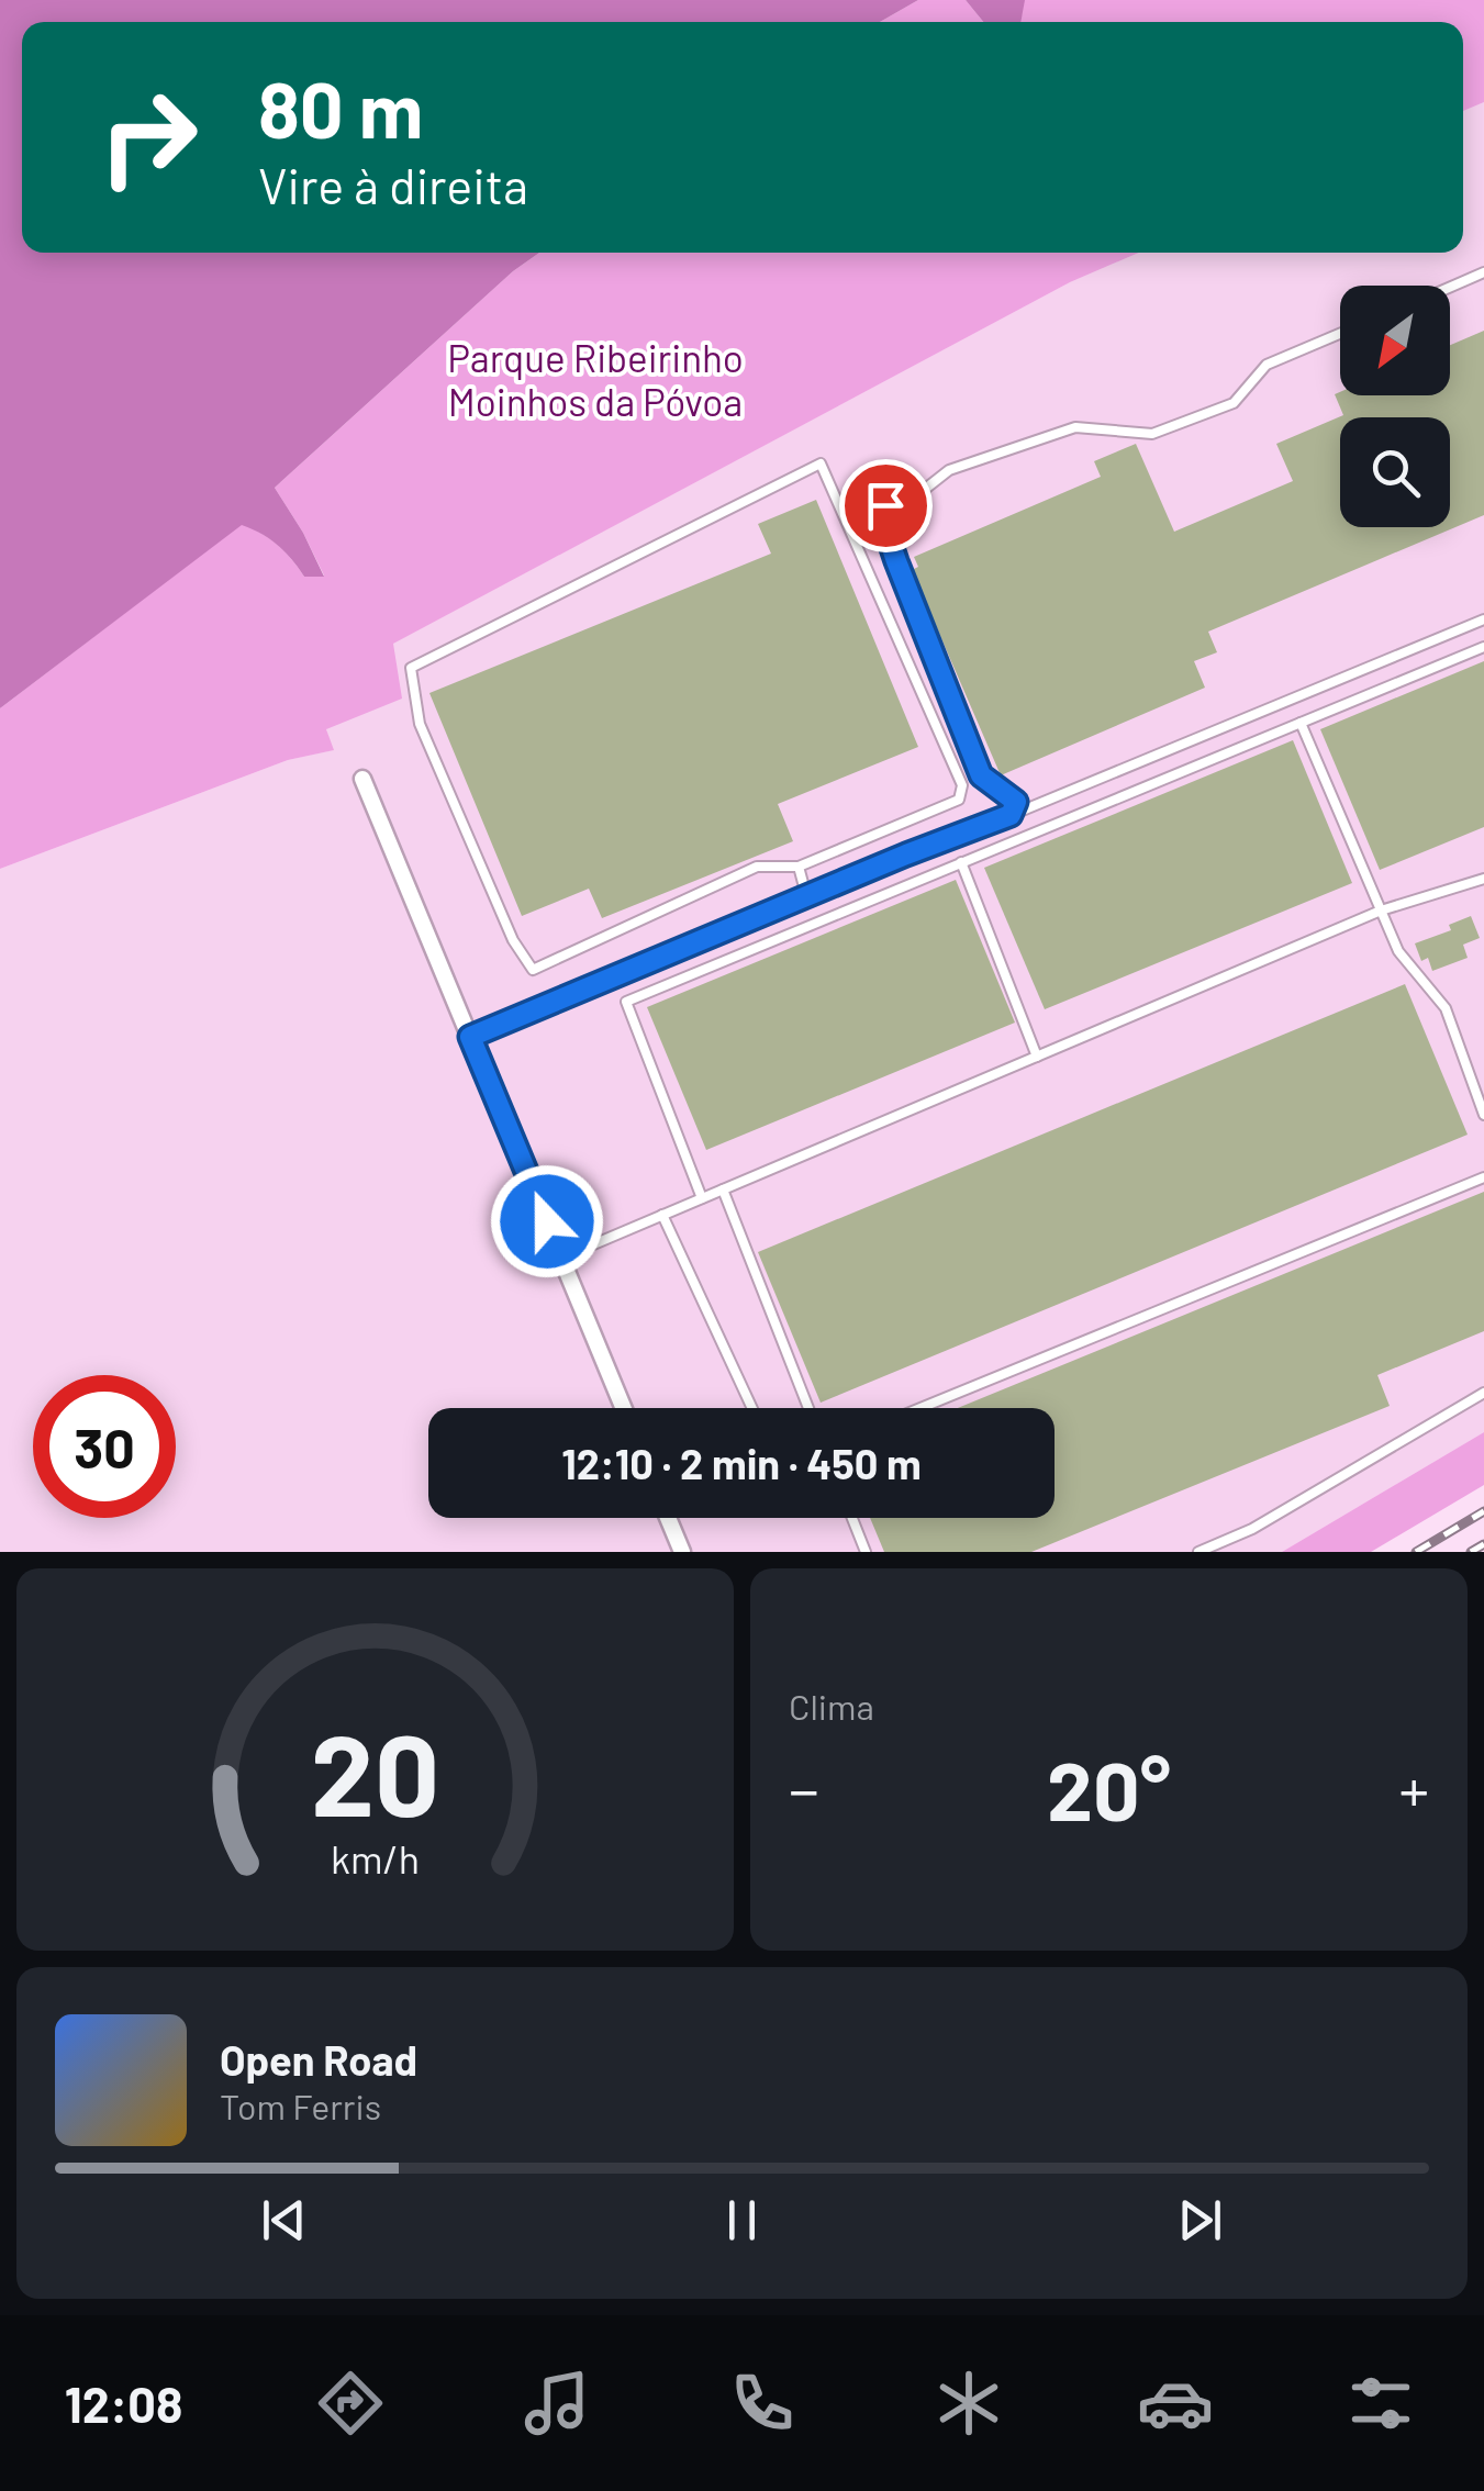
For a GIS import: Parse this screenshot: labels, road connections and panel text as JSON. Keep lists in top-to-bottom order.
{
  "parks": ["Parque Ribeirinho Moinhos da Póvoa"],
  "north": "bottom left",
  "page": {
    "turn": ["80 m", "Vire à direita"],
    "limit": "30",
    "trip": "12:10 · 2 min · 450 m",
    "tile": "Clima",
    "heat": ["−", "20°", "+"],
    "song": ["Open Road", "Tom Ferris"],
    "tabs": "12:08",
    "gauge": ["20", "km/h"]
  }
}
